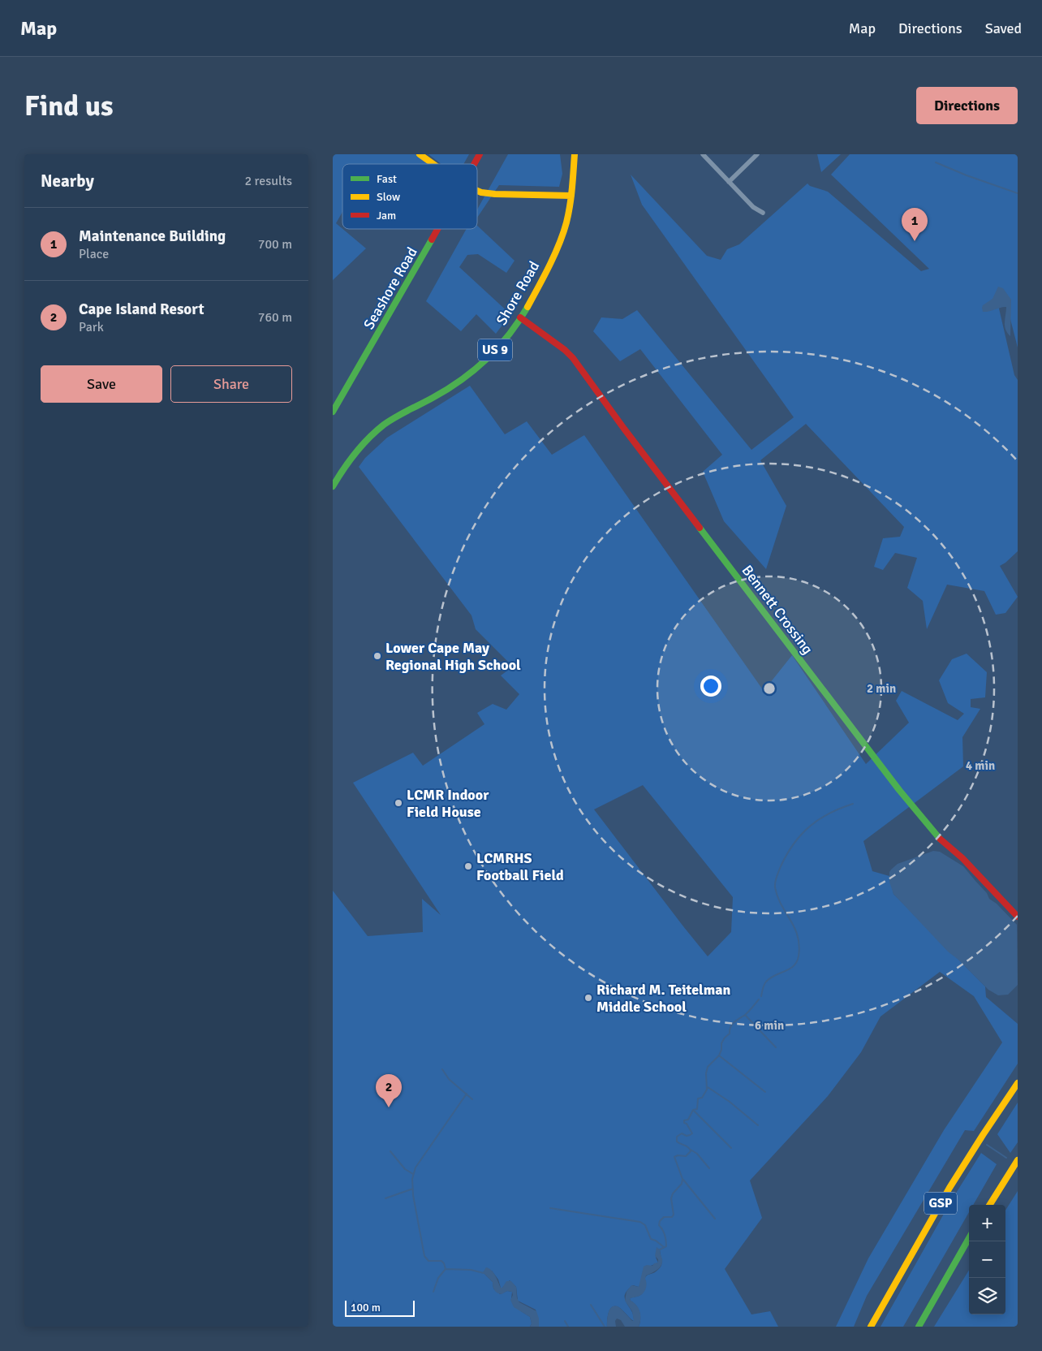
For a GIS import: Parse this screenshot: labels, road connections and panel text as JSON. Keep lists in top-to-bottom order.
{
  "streets": {
    "main road": [
      "Seashore Road",
      "Shore Road",
      "US 9",
      "Bennett Crossing",
      "GSP"
    ]
  },
  "crossings": [
    ["Shore Road", "Bennett Crossing"]
  ],
  "places": [
    "Lower Cape May Regional High School",
    "LCMR Indoor Field House",
    "LCMRHS Football Field",
    "Richard M. Teitelman Middle School"
  ],
  "legend": ["Fast", "Slow", "Jam"],
  "scale_bar": "100 m",
  "page": {
    "header": "Map",
    "nav": ["Map", "Directions", "Saved"],
    "buttons": [
      "Directions",
      ["Save", "Share"]
    ],
    "title": "Find us",
    "heading": ["Nearby", "2 results"],
    "list": [
      {
        "mark": "1",
        "name": "Maintenance Building",
        "note": "Place",
        "value": "700 m"
      },
      {
        "mark": "2",
        "name": "Cape Island Resort",
        "note": "Park",
        "value": "760 m"
      }
    ],
    "pins": ["1", "2"],
    "map_buttons": ["+", "−"],
    "scale": "100 m"
  },
  "rings": ["2 min", "4 min", "6 min"]
}
